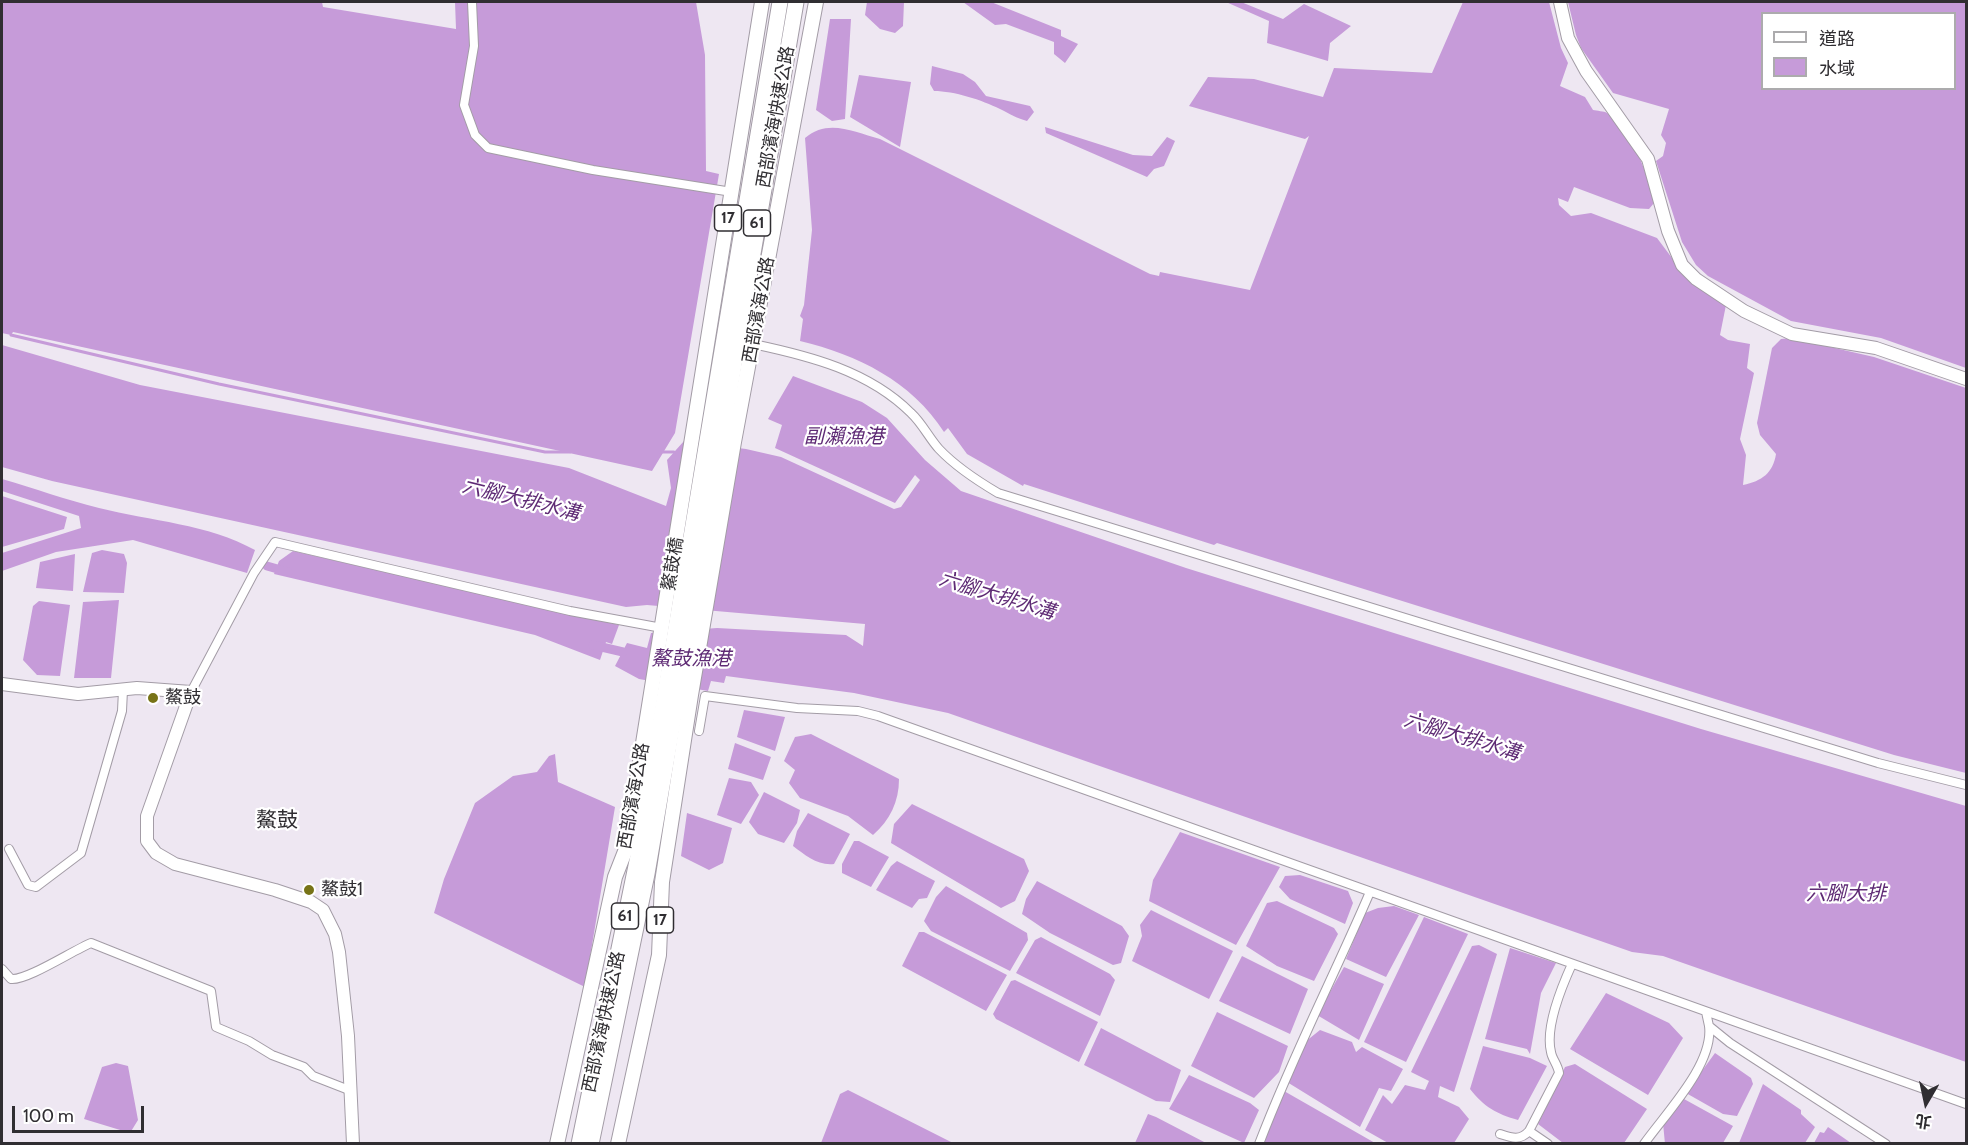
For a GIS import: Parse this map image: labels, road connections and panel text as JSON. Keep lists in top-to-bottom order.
{
  "streets": {
    "highway": ["西部濱海快速公路", "61", "鰲鼓橋"],
    "main road": ["17", "西部濱海公路"]
  },
  "crossings": [
    ["西部濱海快速公路", "17"],
    ["西部濱海快速公路", "西部濱海公路"],
    ["西部濱海快速公路", "鰲鼓橋"],
    ["17", "西部濱海公路"],
    ["17", "鰲鼓橋"],
    ["西部濱海公路", "鰲鼓橋"]
  ],
  "districts": ["鰲鼓"],
  "water": [
    "副瀨漁港",
    "六腳大排水溝",
    "鰲鼓漁港",
    "六腳大排"
  ],
  "places": ["鰲鼓", "鰲鼓1"],
  "legend": ["道路", "水域"],
  "scale_bar": "100 m",
  "north": "bottom"
}
